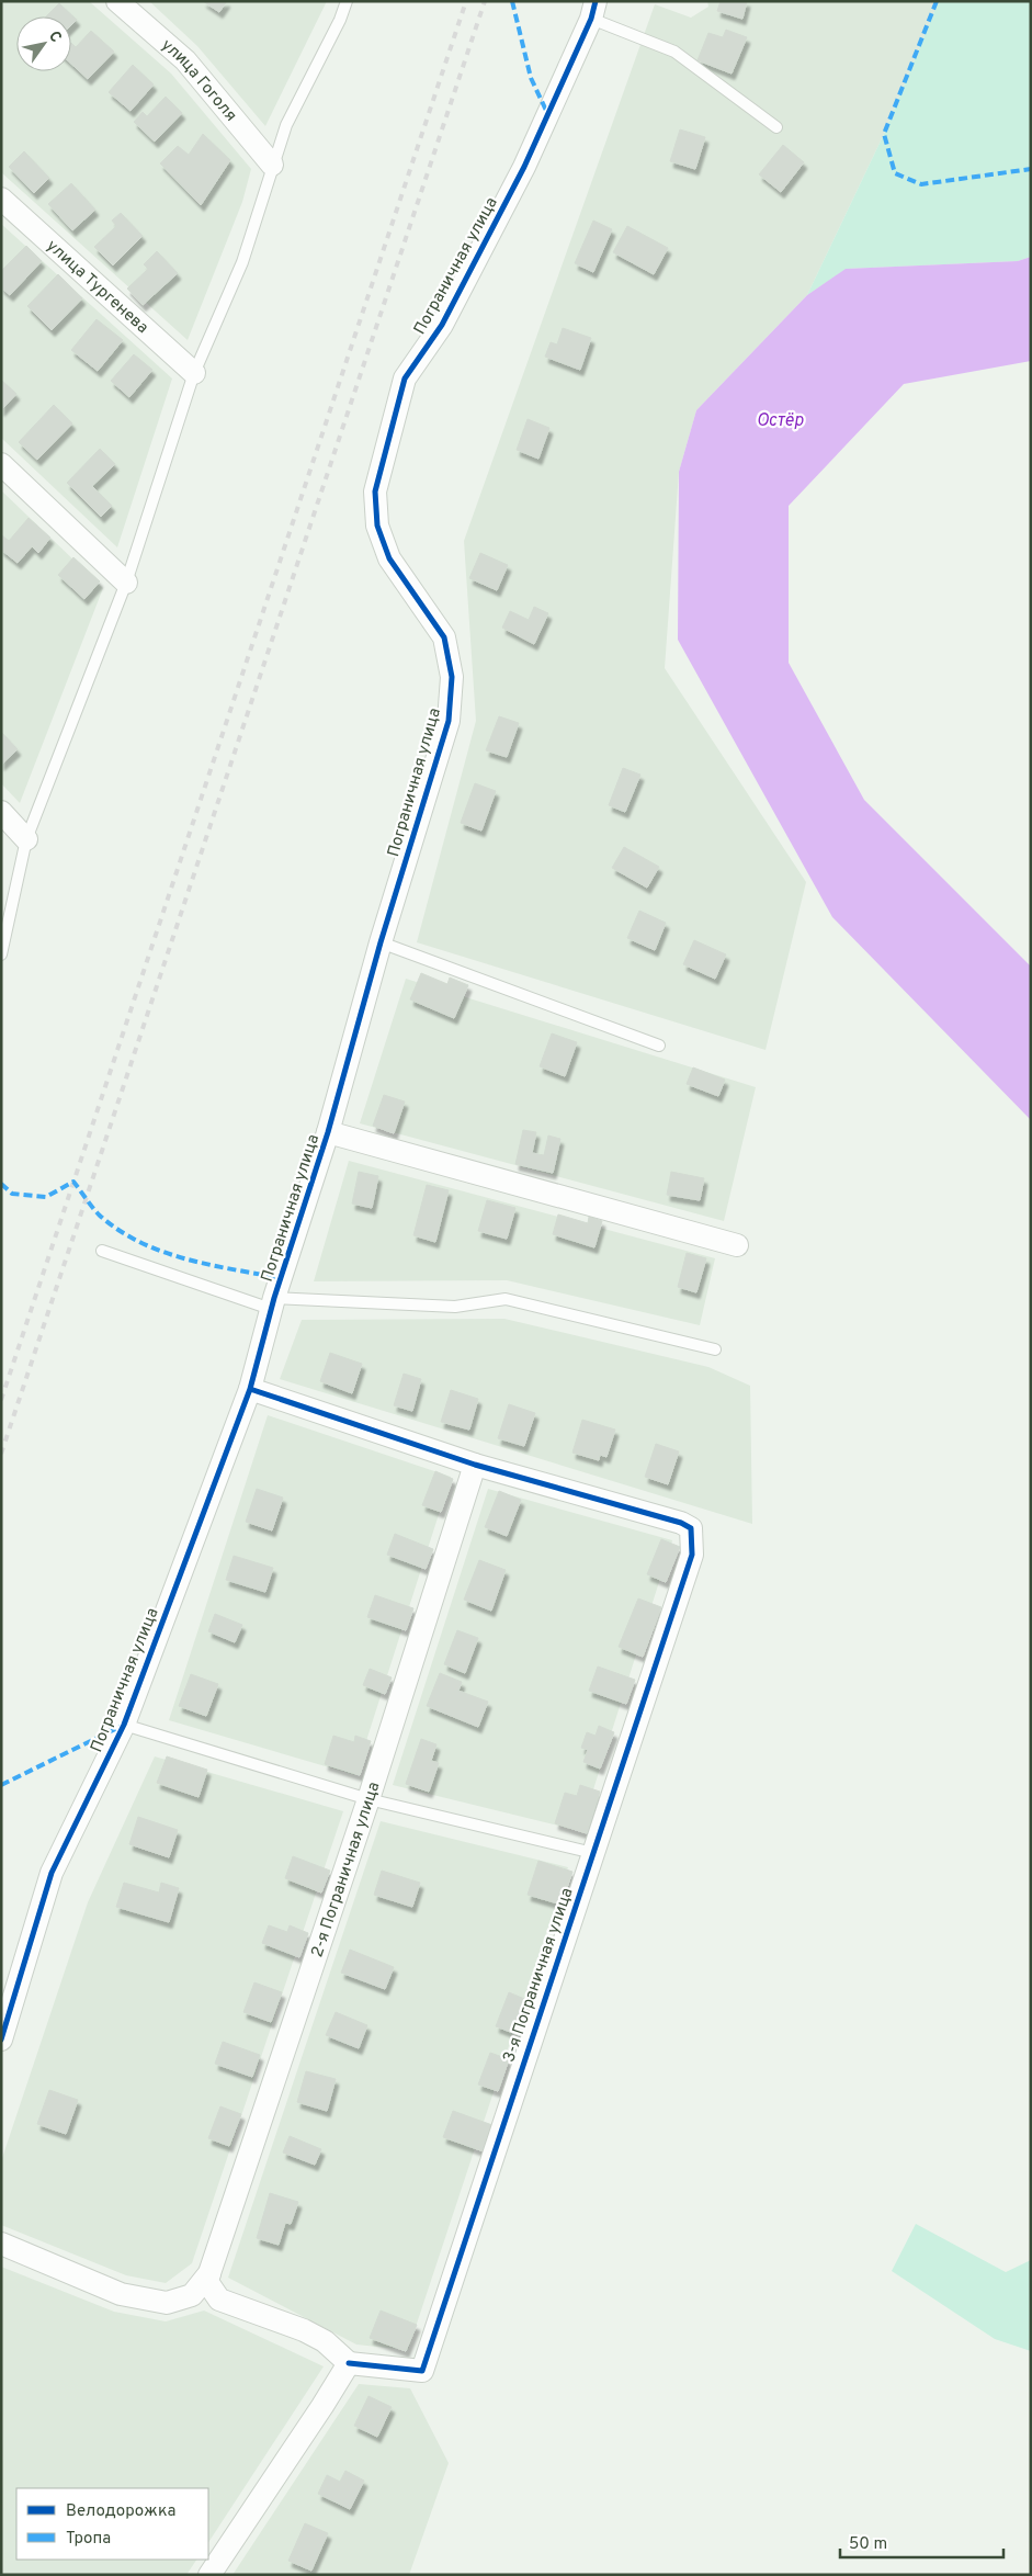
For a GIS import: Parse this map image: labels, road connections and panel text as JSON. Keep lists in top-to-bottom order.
{
  "streets": {
    "street": [
      "улица Гоголя",
      "Пограничная улица",
      "улица Тургенева",
      "2-я Пограничная улица",
      "3-я Пограничная улица"
    ]
  },
  "crossings": [
    ["2-я Пограничная улица", "3-я Пограничная улица"]
  ],
  "water": ["Остёр"],
  "legend": ["Велодорожка", "Тропа"],
  "scale_bar": "50 m",
  "north": "top right"
}
